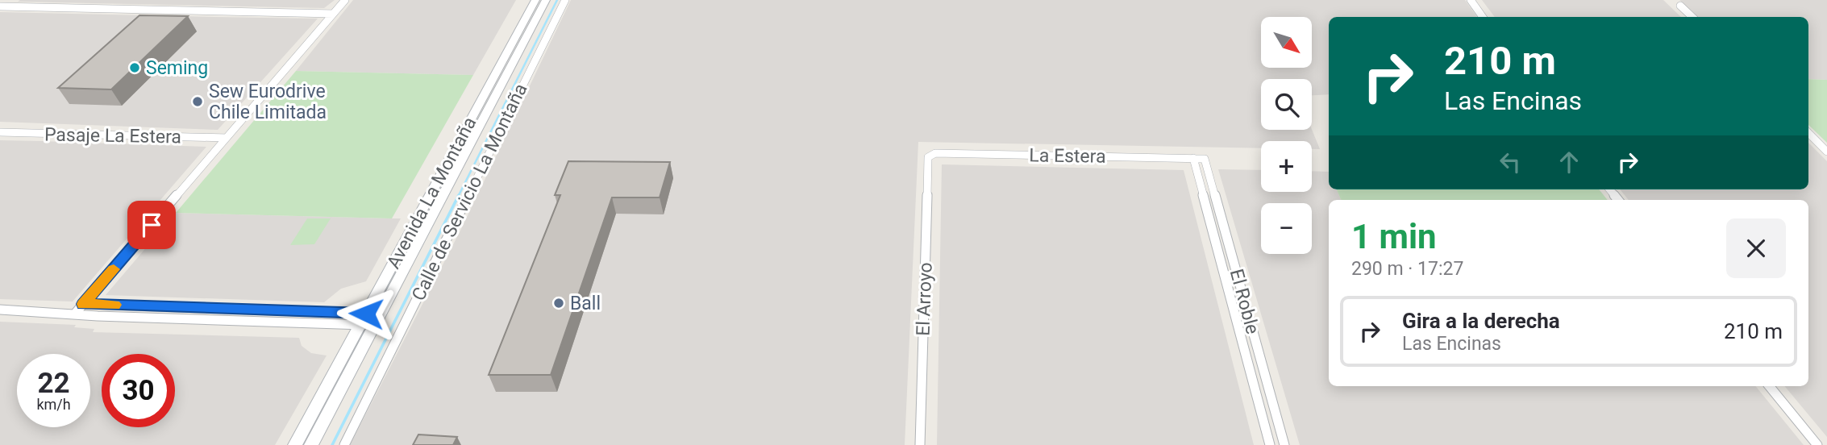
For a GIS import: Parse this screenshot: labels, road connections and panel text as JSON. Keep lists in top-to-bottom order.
{
  "streets": {
    "main road": ["Avenida La Montaña"],
    "street": [
      "Pasaje La Estera",
      "La Estera",
      "Calle de Servicio La Montaña",
      "El Arroyo",
      "El Roble"
    ]
  },
  "crossings": [
    ["La Estera", "El Arroyo"],
    ["La Estera", "El Roble"]
  ],
  "places": ["Seming", "Sew Eurodrive Chile Limitada", "Ball"],
  "north": "bottom right",
  "page": {
    "map_buttons": ["+", "−"],
    "turn": ["210 m", "Las Encinas"],
    "heading": ["1 min", "290 m · 17:27"],
    "list": [
      {
        "name": "Gira a la derecha",
        "note": "Las Encinas",
        "value": "210 m"
      }
    ],
    "speed": "22 km/h",
    "limit": "30"
  }
}
